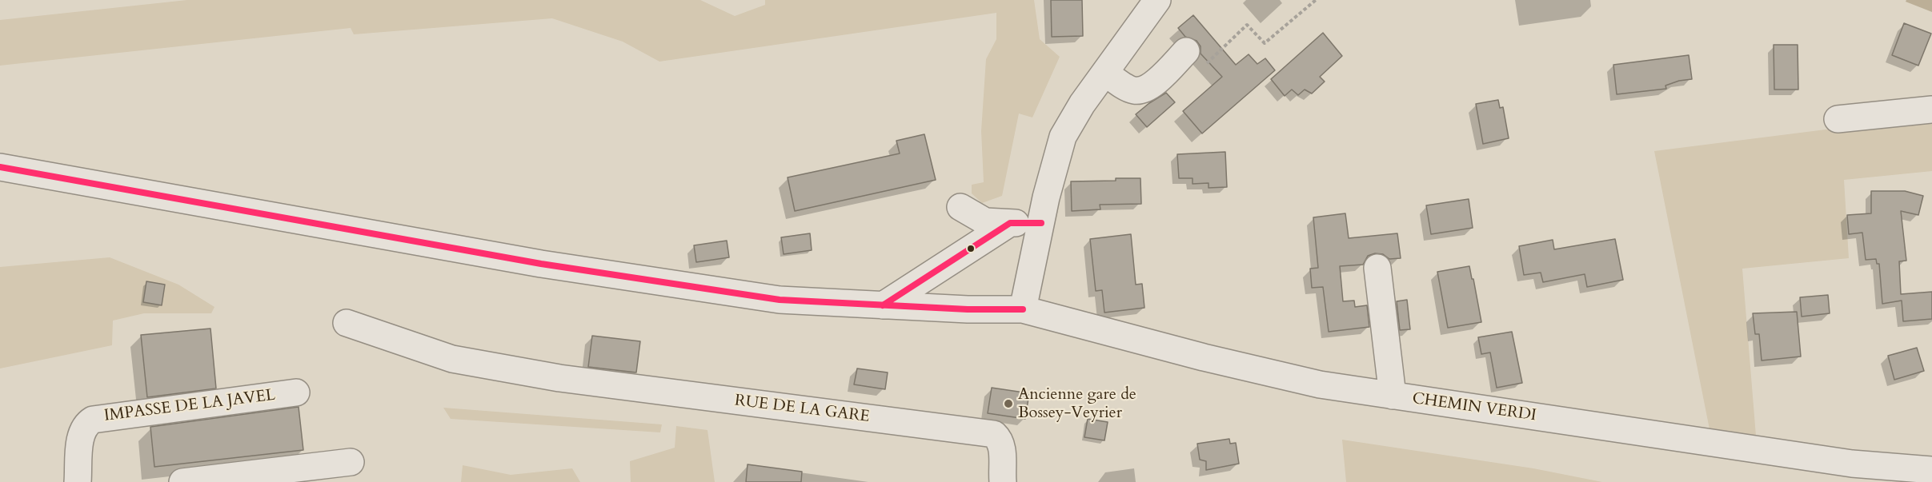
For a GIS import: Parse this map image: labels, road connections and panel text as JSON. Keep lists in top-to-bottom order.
{
  "streets": {
    "street": ["IMPASSE DE LA JAVEL", "CHEMIN VERDI", "RUE DE LA GARE"]
  },
  "places": ["Ancienne gare de Bossey-Veyrier"]
}
